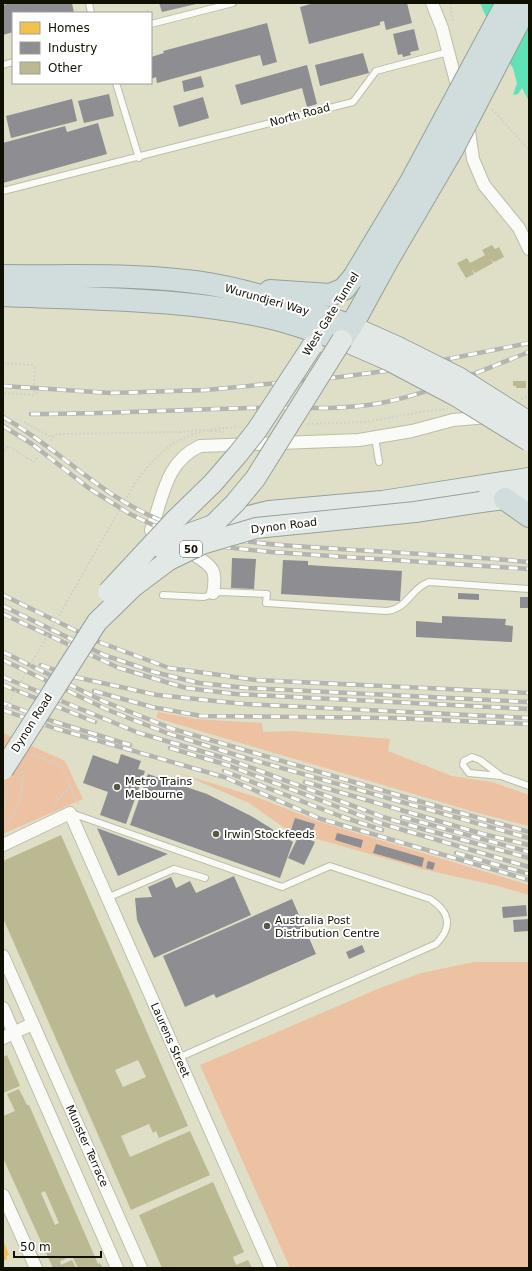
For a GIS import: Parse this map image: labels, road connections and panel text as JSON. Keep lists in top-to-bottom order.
{
  "streets": {
    "highway": ["Wurundjeri Way", "West Gate Tunnel"],
    "main road": ["Dynon Road", "50"],
    "street": ["Laurens Street", "Munster Terrace"],
    "lane": ["North Road"]
  },
  "crossings": [
    ["Wurundjeri Way", "West Gate Tunnel"],
    ["West Gate Tunnel", "Dynon Road"]
  ],
  "places": ["Metro Trains Melbourne", "Irwin Stockfeeds", "Australia Post Distribution Centre"],
  "legend": ["Homes", "Industry", "Other"],
  "scale_bar": "50 m"
}
